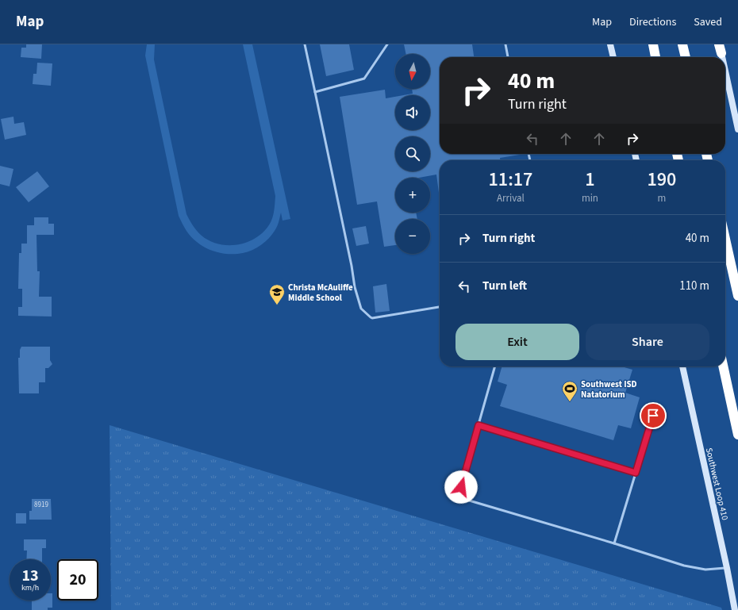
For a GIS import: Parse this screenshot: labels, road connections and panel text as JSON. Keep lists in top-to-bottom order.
{
  "streets": {
    "main road": ["Southwest Loop 410"]
  },
  "places": {
    "school or university": ["Christa McAuliffe Middle School"],
    "sports": ["Southwest ISD Natatorium"]
  },
  "house_numbers": ["8919"],
  "north": "bottom",
  "page": {
    "header": "Map",
    "nav": ["Map", "Directions", "Saved"],
    "map_buttons": ["+", "−"],
    "turn": ["40 m", "Turn right"],
    "eta": [
      "11:17",
      "Arrival",
      "1",
      "min",
      "190",
      "m"
    ],
    "list": [
      {
        "name": "Turn right",
        "value": "40 m"
      },
      {
        "name": "Turn left",
        "value": "110 m"
      }
    ],
    "buttons": ["Exit", "Share"],
    "speed": "13 km/h",
    "limit": "20"
  }
}
